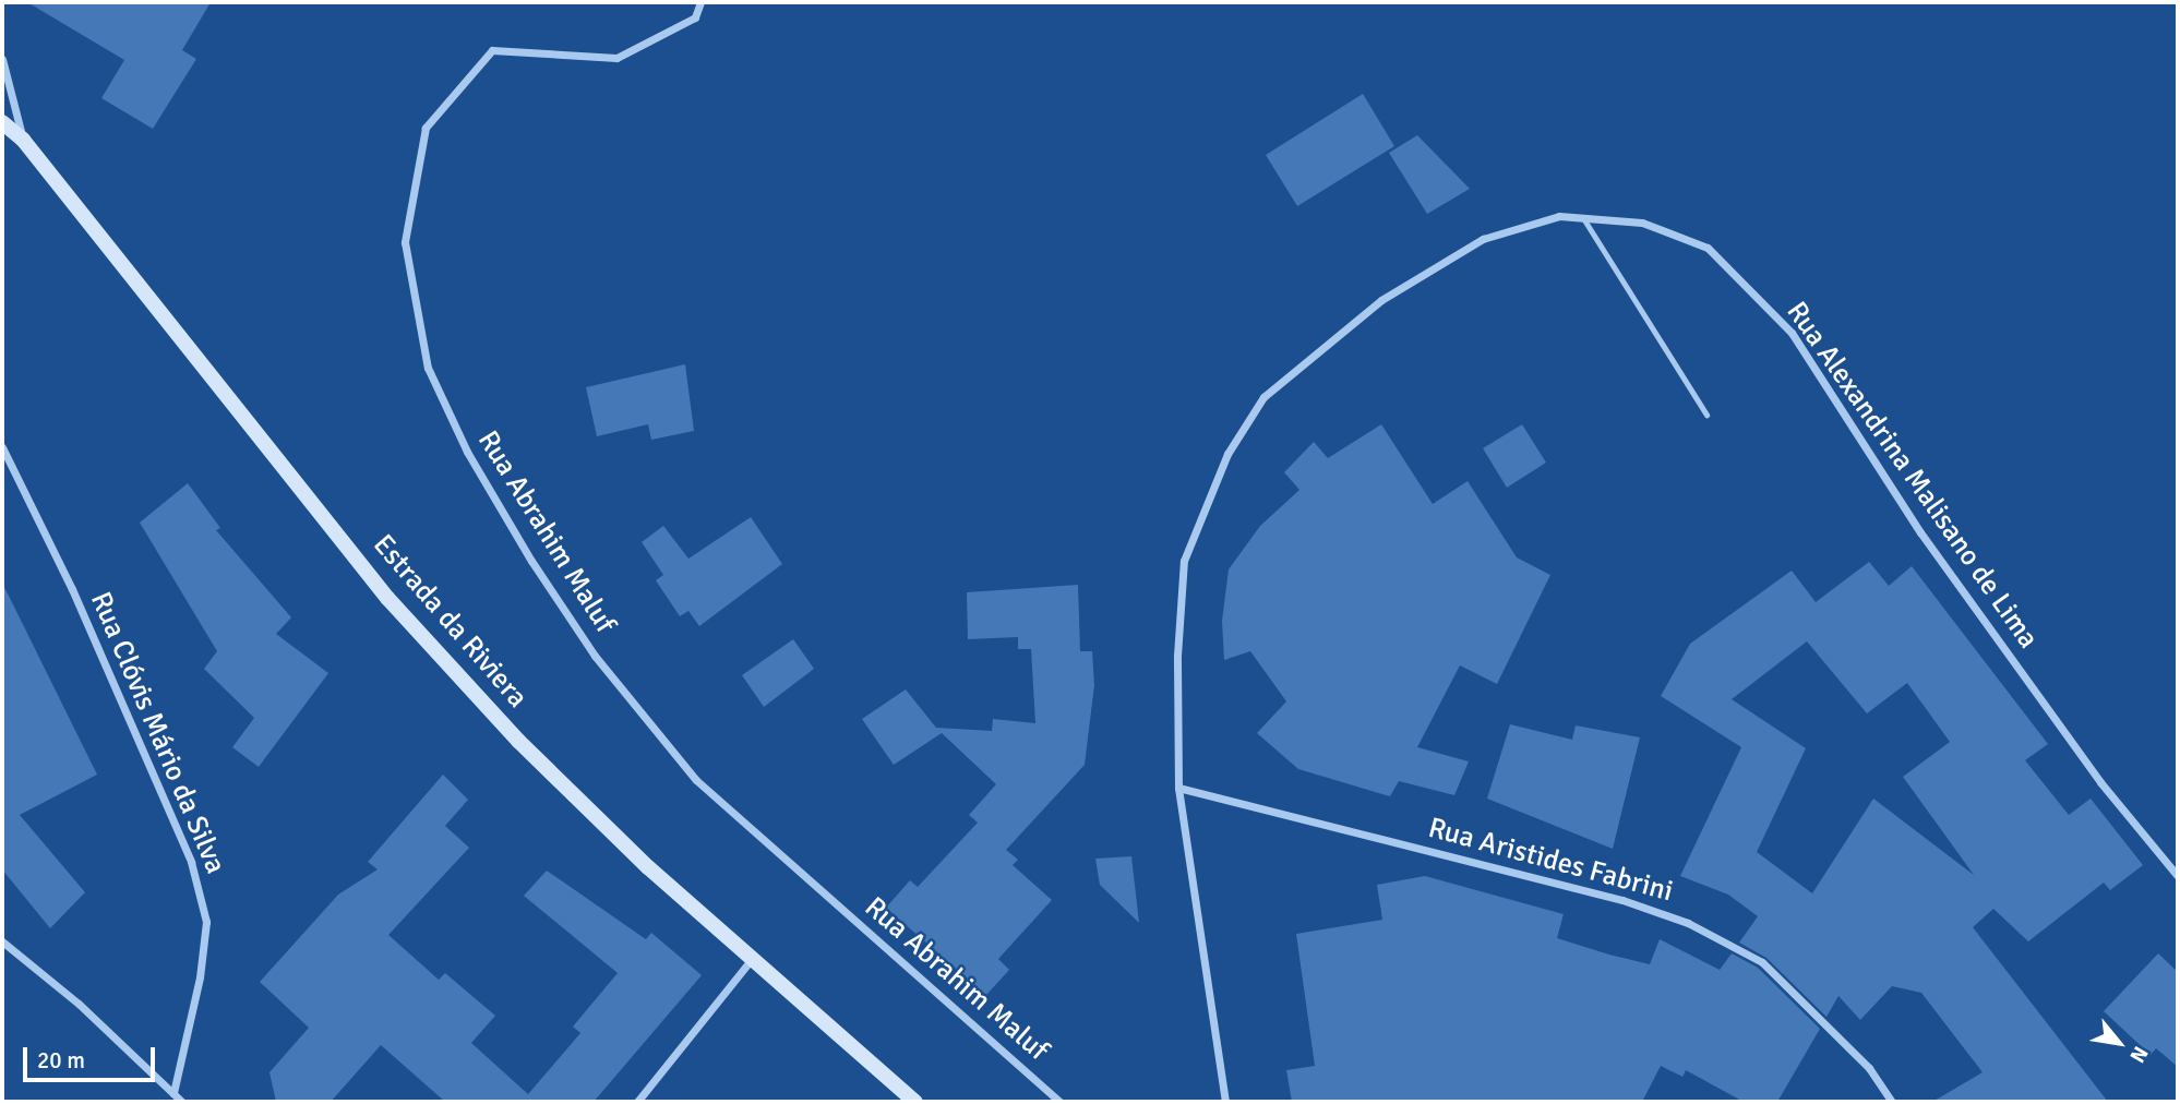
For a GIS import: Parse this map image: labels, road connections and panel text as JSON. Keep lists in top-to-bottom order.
{
  "streets": {
    "street": [
      "Rua Alexandrina Malisano de Lima",
      "Rua Abrahim Maluf",
      "Estrada da Riviera",
      "Rua Clóvis Mário da Silva",
      "Rua Aristides Fabrini"
    ]
  },
  "crossings": [
    ["Rua Alexandrina Malisano de Lima", "Rua Aristides Fabrini"]
  ],
  "scale_bar": "20 m",
  "north": "bottom right"
}
